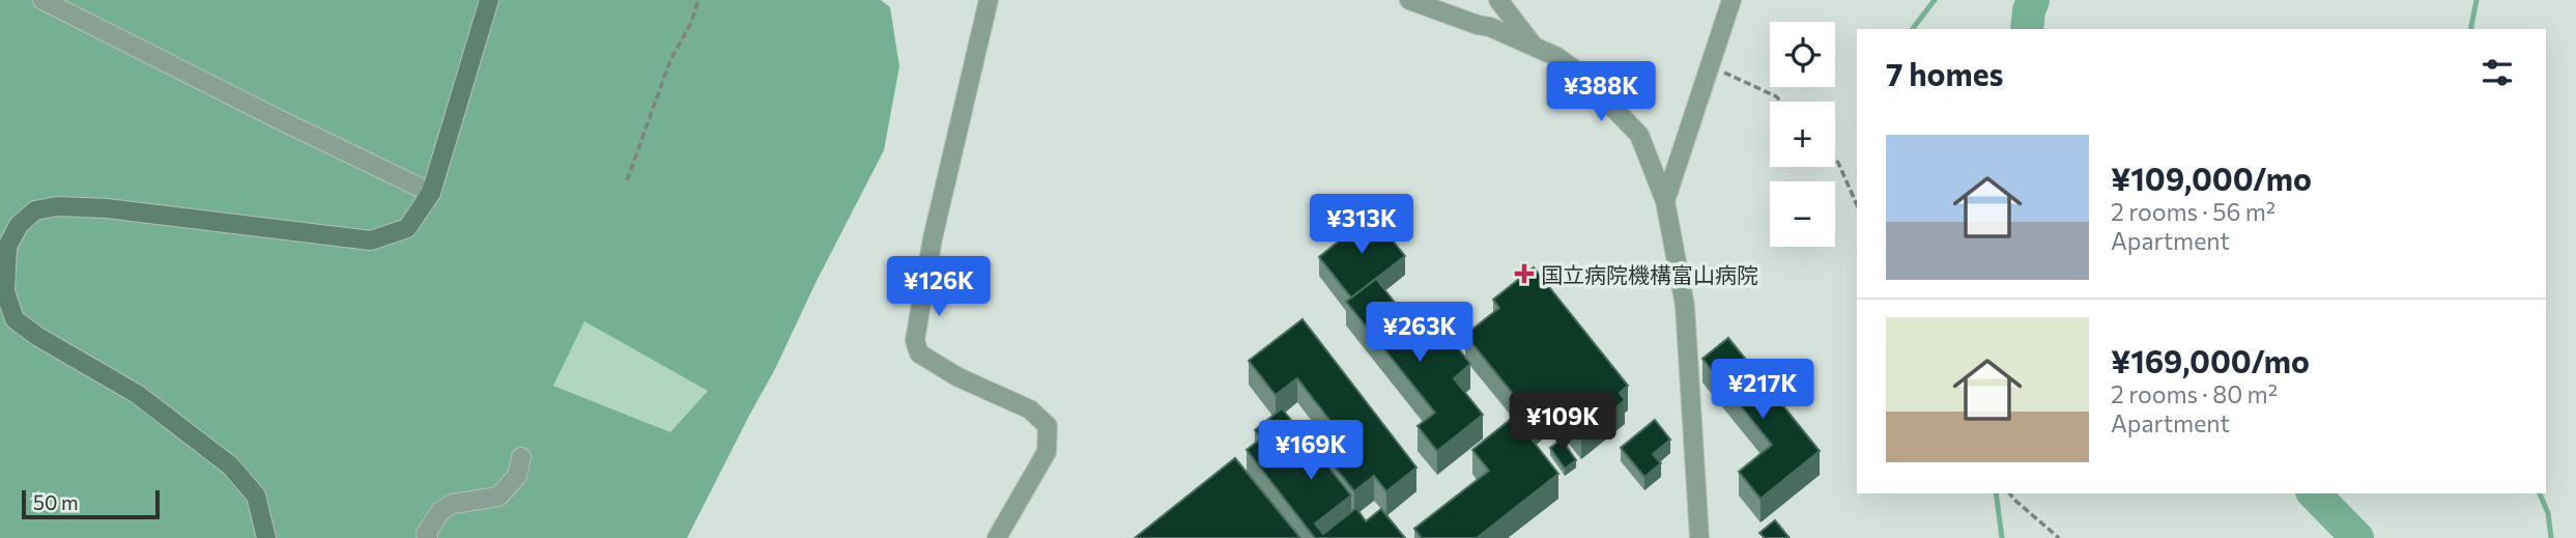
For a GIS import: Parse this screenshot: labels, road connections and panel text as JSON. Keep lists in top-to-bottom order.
{
  "places": {
    "health": ["国立病院機構富山病院"]
  },
  "scale_bar": "50 m",
  "page": {
    "map_buttons": ["+", "−"],
    "heading": "7 homes",
    "price": [
      "¥388K",
      "¥313K",
      "¥126K",
      "¥263K",
      "¥217K",
      "¥109K",
      "¥169K"
    ],
    "list": [
      {
        "name": "¥109,000/mo",
        "note": "2 rooms · 56 m² · Apartment"
      },
      {
        "name": "¥169,000/mo",
        "note": "2 rooms · 80 m² · Apartment"
      }
    ],
    "scale": "50 m"
  }
}
